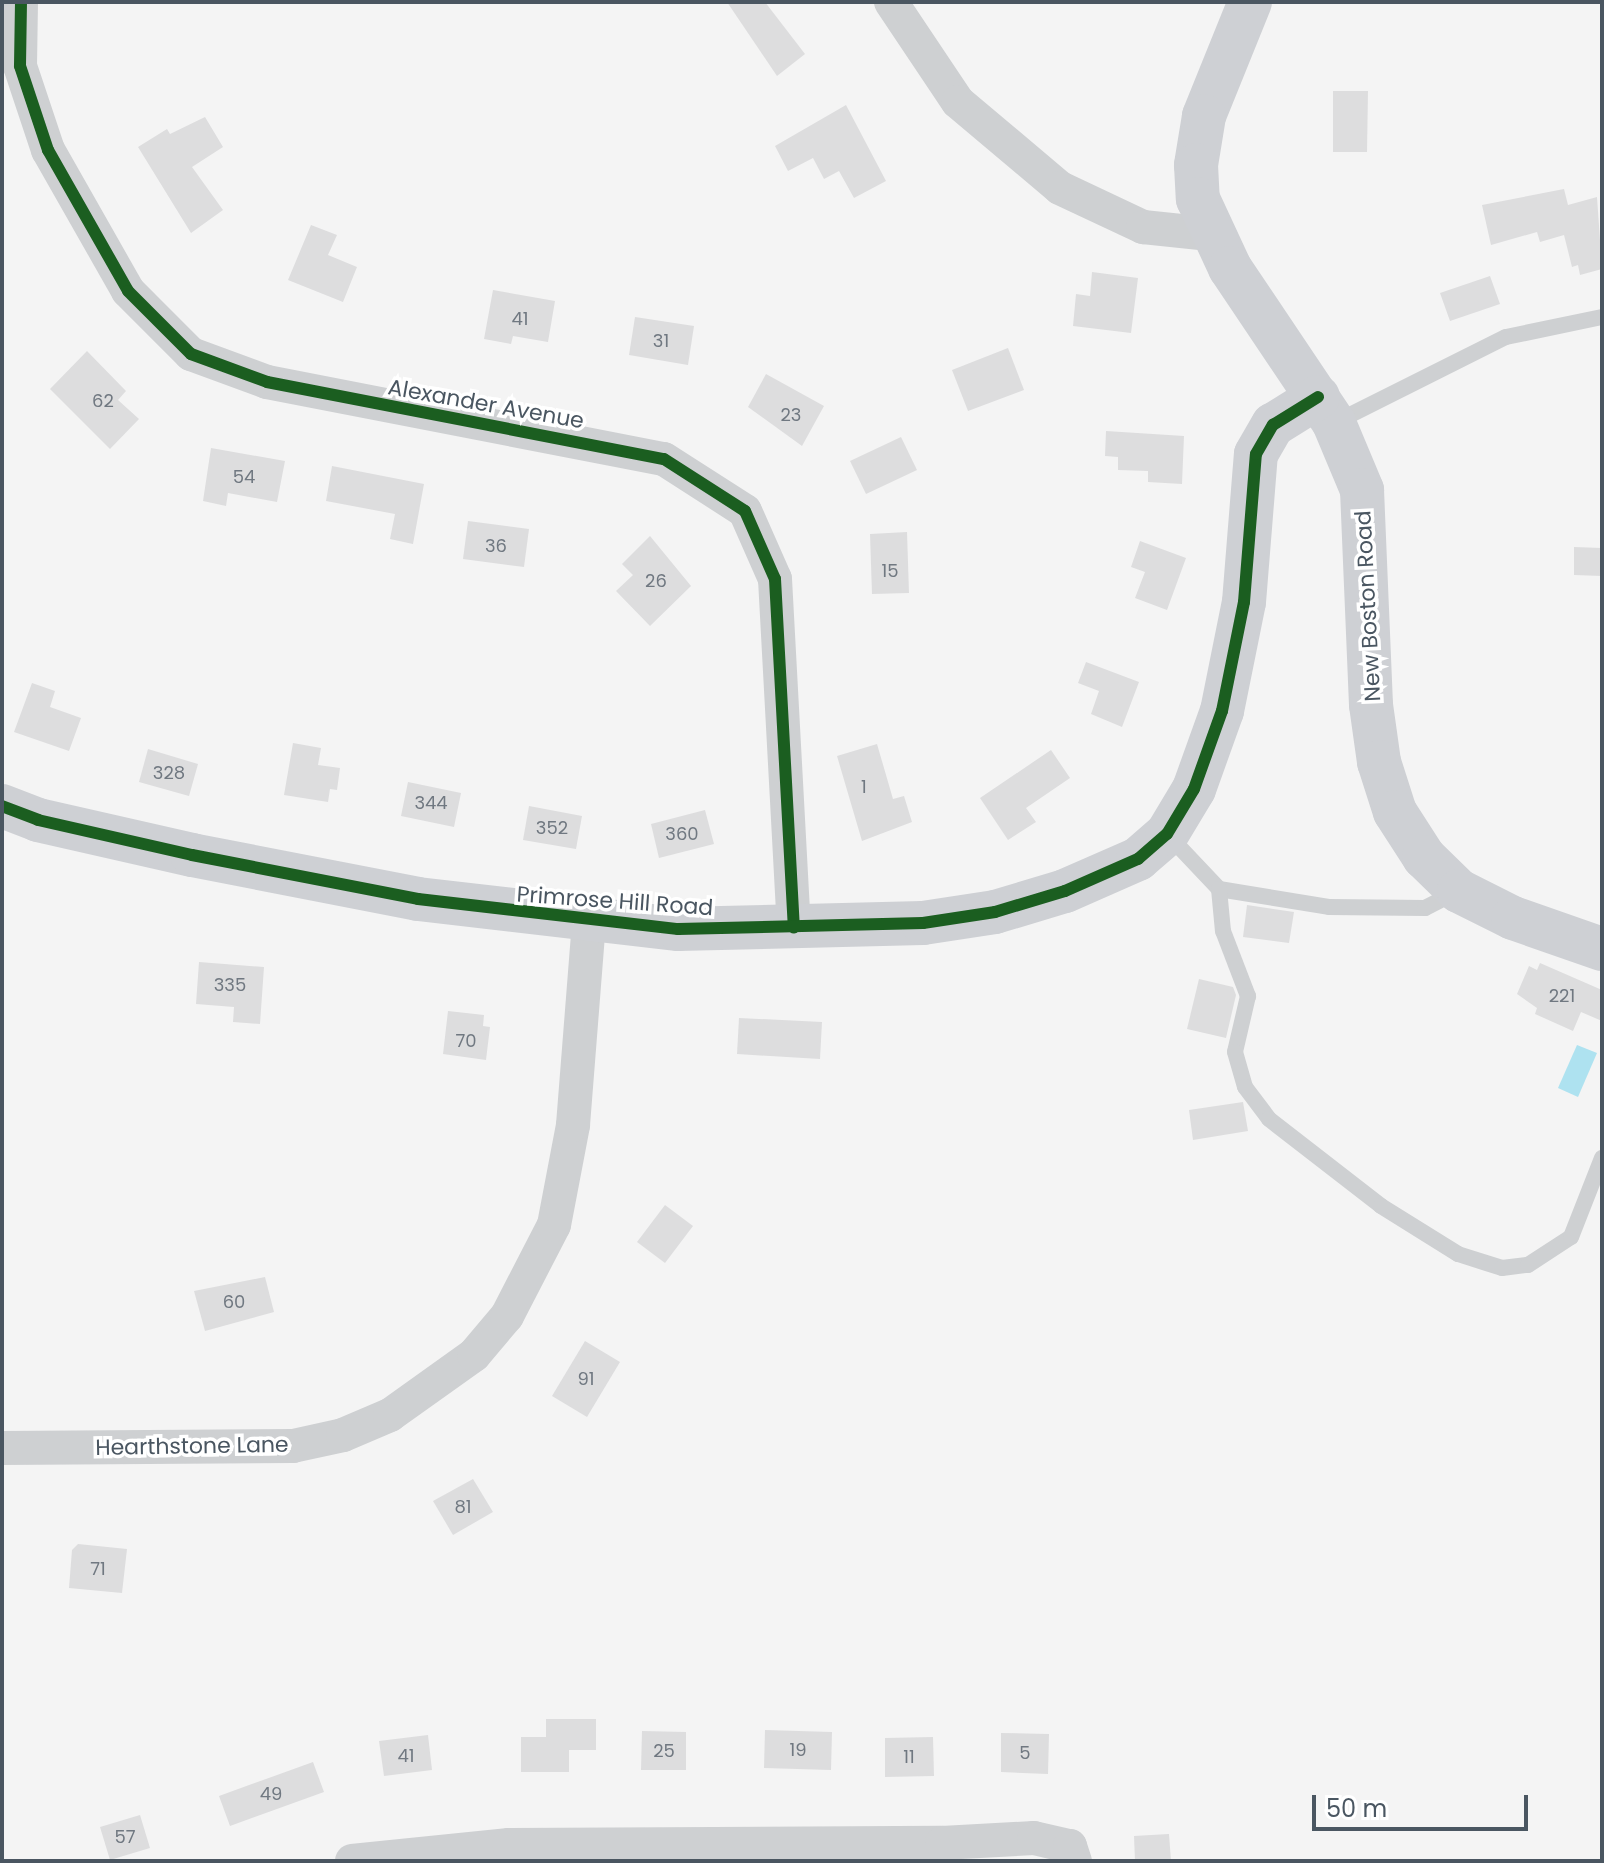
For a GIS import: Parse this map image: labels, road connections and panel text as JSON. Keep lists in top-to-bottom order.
{
  "streets": {
    "street": [
      "Alexander Avenue",
      "New Boston Road",
      "Primrose Hill Road",
      "Hearthstone Lane"
    ]
  },
  "crossings": [
    ["Alexander Avenue", "Primrose Hill Road"],
    ["New Boston Road", "Primrose Hill Road"],
    ["Primrose Hill Road", "Hearthstone Lane"]
  ],
  "house_numbers": [
    "41",
    "31",
    "62",
    "23",
    "54",
    "36",
    "15",
    "26",
    "328",
    "1",
    "344",
    "352",
    "360",
    "335",
    "221",
    "70",
    "60",
    "91",
    "81",
    "71",
    "19",
    "25",
    "5",
    "41",
    "11",
    "49",
    "57"
  ],
  "scale_bar": "50 m"
}
